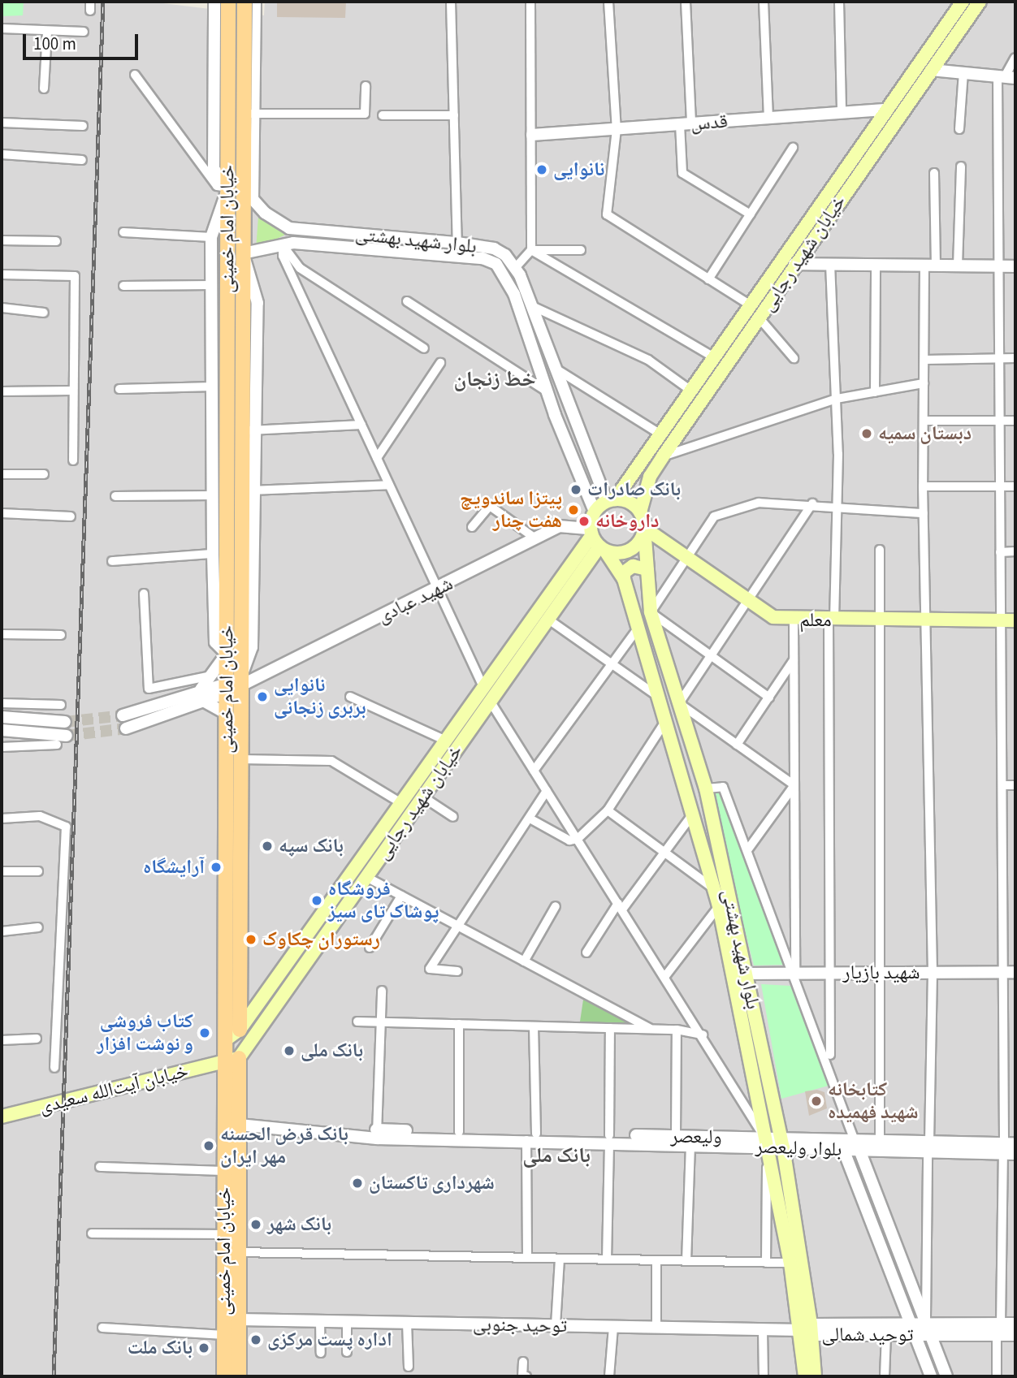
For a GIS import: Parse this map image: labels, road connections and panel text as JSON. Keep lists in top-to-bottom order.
{
  "streets": {
    "main road": [
      "خیابان امام خمینی",
      "بلوار شهید بهشتی",
      "خیابان شهید رجایی",
      "معلم",
      "خیابان آیت‌الله سعیدی"
    ],
    "street": [
      "قدس",
      "شهید عبادی",
      "شهید بازیار",
      "ولیعصر",
      "بلوار ولیعصر",
      "توحید جنوبی",
      "توحید شمالی"
    ]
  },
  "crossings": [
    ["قدس", "خیابان شهید رجایی"],
    ["خیابان امام خمینی", "بلوار شهید بهشتی"],
    ["خیابان امام خمینی", "خیابان شهید رجایی"],
    ["خیابان امام خمینی", "شهید عبادی"],
    ["خیابان امام خمینی", "خیابان آیت‌الله سعیدی"],
    ["خیابان امام خمینی", "توحید جنوبی"],
    ["بلوار شهید بهشتی", "خیابان شهید رجایی"],
    ["بلوار شهید بهشتی", "شهید عبادی"],
    ["بلوار شهید بهشتی", "معلم"],
    ["بلوار شهید بهشتی", "شهید بازیار"],
    ["بلوار شهید بهشتی", "ولیعصر"],
    ["بلوار شهید بهشتی", "بلوار ولیعصر"],
    ["بلوار شهید بهشتی", "توحید جنوبی"],
    ["بلوار شهید بهشتی", "توحید شمالی"],
    ["خیابان شهید رجایی", "شهید عبادی"],
    ["خیابان شهید رجایی", "معلم"],
    ["خیابان شهید رجایی", "خیابان آیت‌الله سعیدی"],
    ["شهید عبادی", "معلم"],
    ["ولیعصر", "بلوار ولیعصر"],
    ["توحید جنوبی", "توحید شمالی"]
  ],
  "districts": ["خط زنجان", "بانک ملی"],
  "places": [
    "نانوایی",
    "دبستان سمیه",
    "بانک صادرات",
    "پیتزا ساندویچ هفت چنار",
    "داروخانه",
    "نانوایی بربری زنجانی",
    "بانک سپه",
    "آرایشگاه",
    "فروشگاه پوشاک تای سیز",
    "رستوران چکاوک",
    "کتاب فروشی و نوشت افزار",
    "بانک ملی",
    "کتابخانه شهید فهمیده",
    "بانک قرض الحسنه مهر ایران",
    "شهرداری تاکستان",
    "بانک شهر",
    "اداره پست مرکزی",
    "بانک ملت"
  ],
  "scale_bar": "100 m"
}
